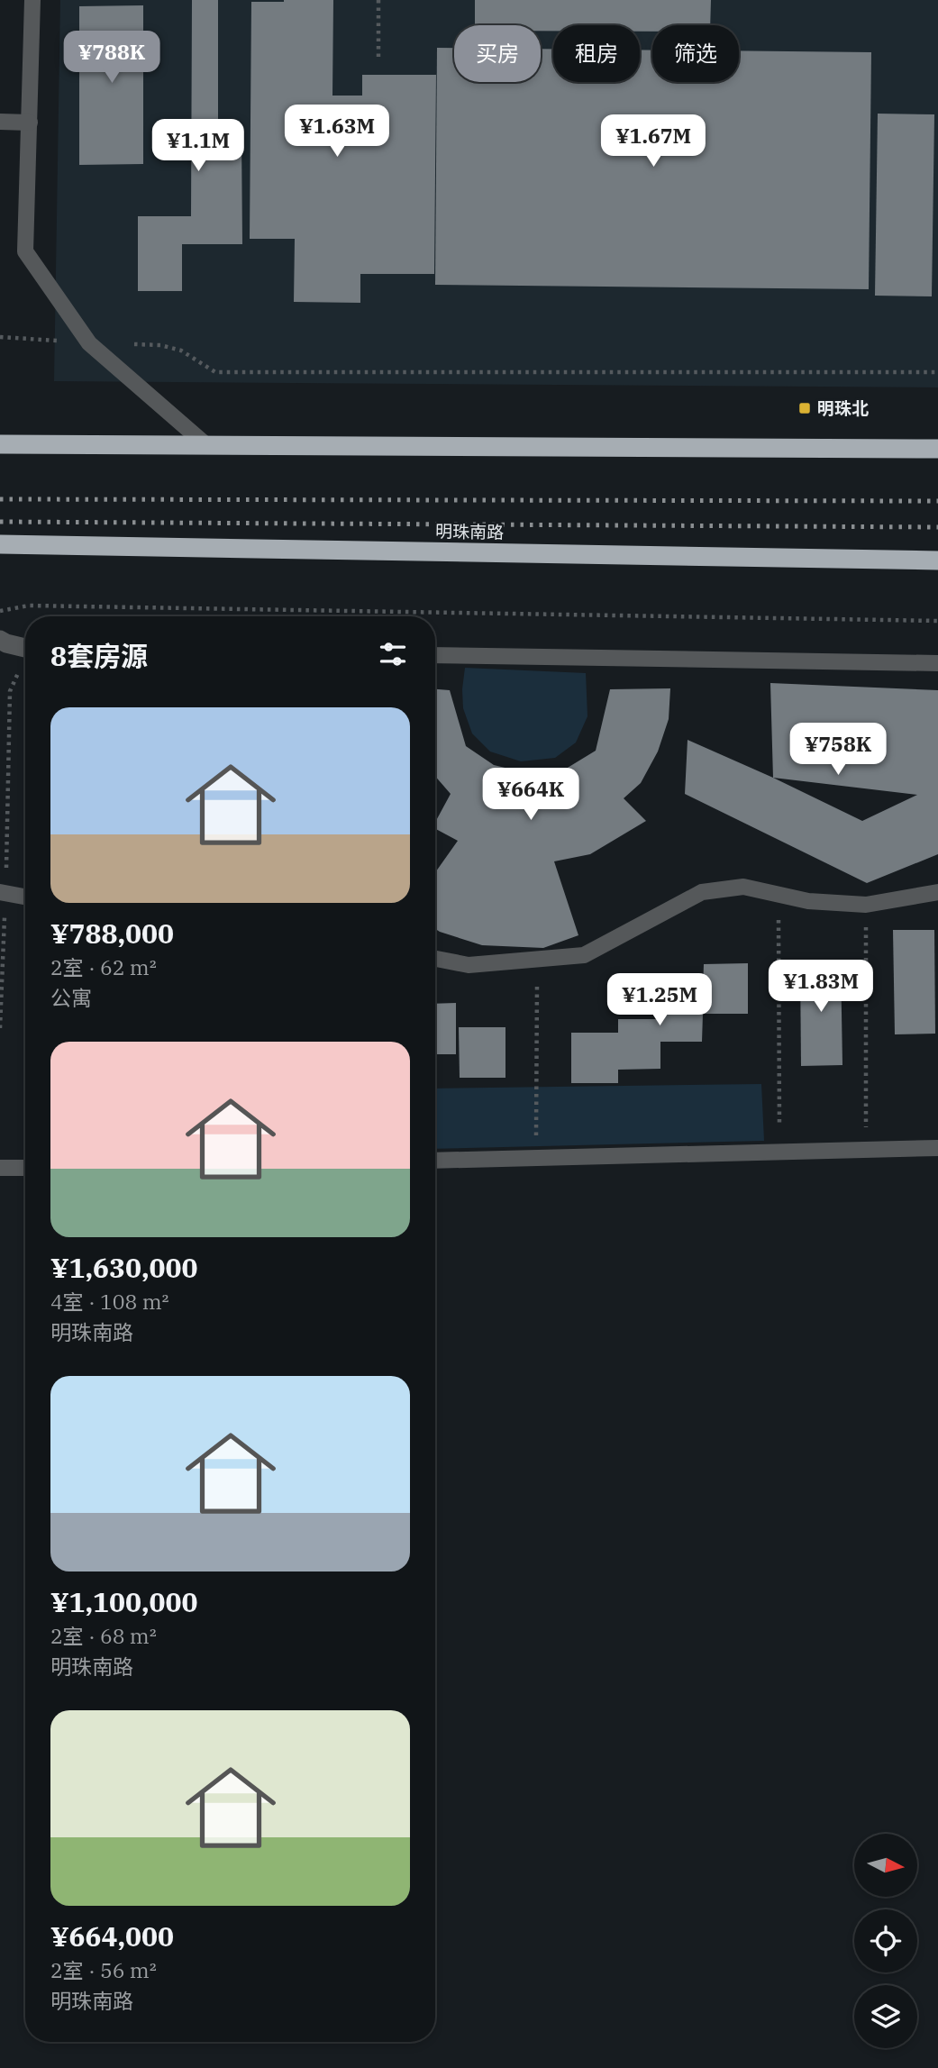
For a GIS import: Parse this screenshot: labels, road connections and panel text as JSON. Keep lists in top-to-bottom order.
{
  "streets": {
    "highway": ["明珠南路"]
  },
  "places": {
    "transit": ["明珠北"]
  },
  "north": "right",
  "page": {
    "chip": ["买房", "租房", "筛选"],
    "price": [
      "¥788K",
      "¥1.63M",
      "¥1.67M",
      "¥1.1M",
      "¥758K",
      "¥664K",
      "¥1.83M",
      "¥1.25M"
    ],
    "heading": "8套房源",
    "list": [
      {
        "name": "¥788,000",
        "note": "2室 · 62 m² · 公寓"
      },
      {
        "name": "¥1,630,000",
        "note": "4室 · 108 m² · 明珠南路"
      },
      {
        "name": "¥1,100,000",
        "note": "2室 · 68 m² · 明珠南路"
      },
      {
        "name": "¥664,000",
        "note": "2室 · 56 m² · 明珠南路"
      }
    ]
  }
}
